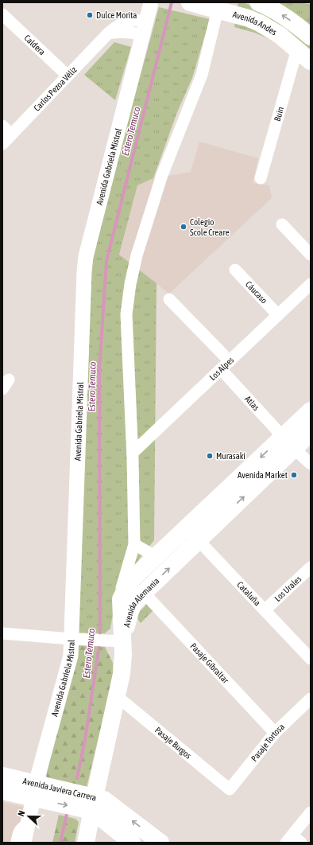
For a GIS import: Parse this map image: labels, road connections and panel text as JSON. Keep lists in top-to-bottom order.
{
  "streets": {
    "main road": ["Avenida Andes", "Avenida Alemania", "Avenida Javiera Carrera"],
    "street": [
      "Caldera",
      "Carlos Pezoa Véliz",
      "Buin",
      "Avenida Gabriela Mistral",
      "Cáucaso",
      "Los Alpes",
      "Atlas",
      "Los Urales",
      "Cataluña",
      "Pasaje Gibraltar",
      "Pasaje Burgos",
      "Pasaje Tortosa"
    ]
  },
  "crossings": [
    ["Avenida Andes", "Buin"],
    ["Caldera", "Carlos Pezoa Véliz"],
    ["Carlos Pezoa Véliz", "Avenida Gabriela Mistral"],
    ["Avenida Gabriela Mistral", "Avenida Javiera Carrera"],
    ["Cáucaso", "Los Alpes"],
    ["Los Alpes", "Atlas"],
    ["Atlas", "Avenida Alemania"],
    ["Los Urales", "Cataluña"],
    ["Cataluña", "Avenida Alemania"],
    ["Avenida Alemania", "Pasaje Gibraltar"],
    ["Pasaje Gibraltar", "Pasaje Tortosa"],
    ["Pasaje Burgos", "Pasaje Tortosa"]
  ],
  "water": ["Estero Temuco"],
  "places": [
    "Dulce Morita",
    "Colegio Scole Creare",
    "Murasaki",
    "Avenida Market"
  ],
  "north": "left"
}
